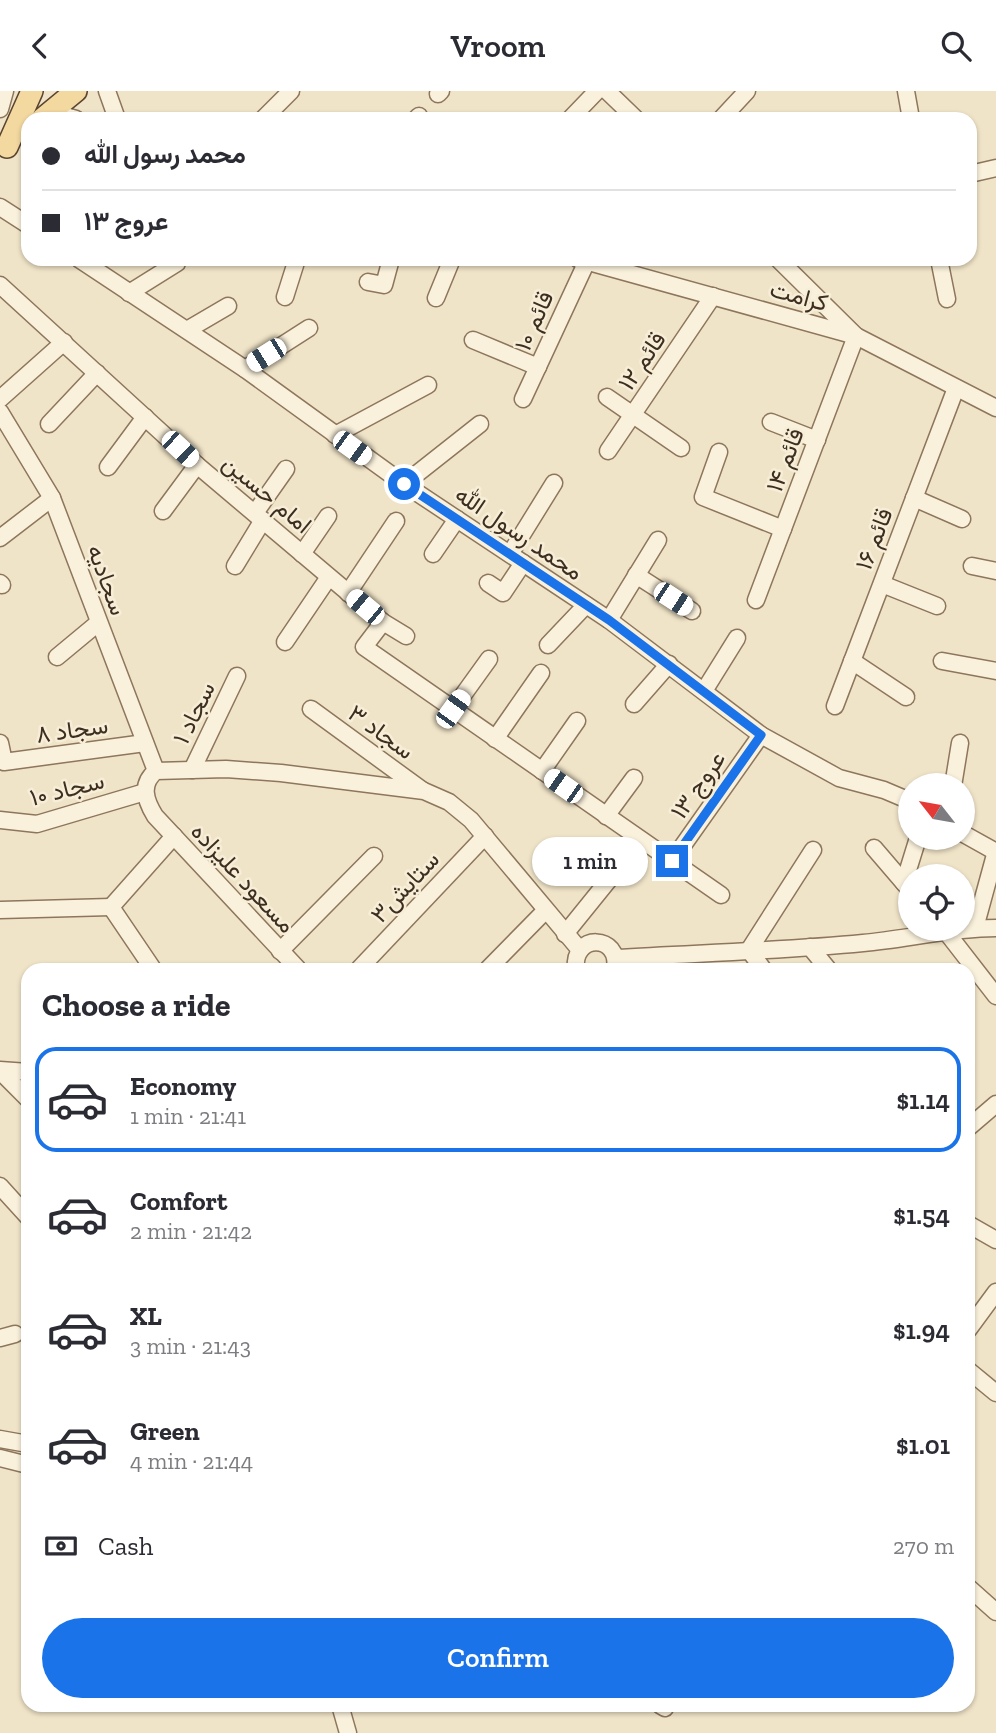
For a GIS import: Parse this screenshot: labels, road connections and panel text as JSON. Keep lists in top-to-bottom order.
{
  "streets": {
    "street": [
      "کرامت",
      "قائم ۱۰",
      "قائم ۱۲",
      "قائم ۱۴",
      "امام حسین",
      "محمد رسول الله",
      "قائم ۱۶",
      "سجادیه",
      "سجاد ۱",
      "سجاد ۸",
      "سجاد ۳",
      "عروج ۱۳",
      "سجاد ۱۰",
      "مسعود علیزاده",
      "ستایش۳"
    ]
  },
  "crossings": [
    ["کرامت", "قائم ۱۲"],
    ["کرامت", "قائم ۱۴"],
    ["کرامت", "قائم ۱۶"],
    ["محمد رسول الله", "عروج ۱۳"],
    ["سجادیه", "سجاد ۸"],
    ["سجاد ۱۰", "مسعود علیزاده"]
  ],
  "north": "top left",
  "page": {
    "header": "Vroom",
    "banner": ["محمد رسول الله", "عروج ۱۳"],
    "bubble": "1 min",
    "heading": "Choose a ride",
    "list": [
      {
        "name": "Economy",
        "note": "1 min · 21:41",
        "value": "$1.14"
      },
      {
        "name": "Comfort",
        "note": "2 min · 21:42",
        "value": "$1.54"
      },
      {
        "name": "XL",
        "note": "3 min · 21:43",
        "value": "$1.94"
      },
      {
        "name": "Green",
        "note": "4 min · 21:44",
        "value": "$1.01"
      }
    ],
    "pay": ["Cash", "270 m"],
    "buttons": "Confirm"
  }
}
